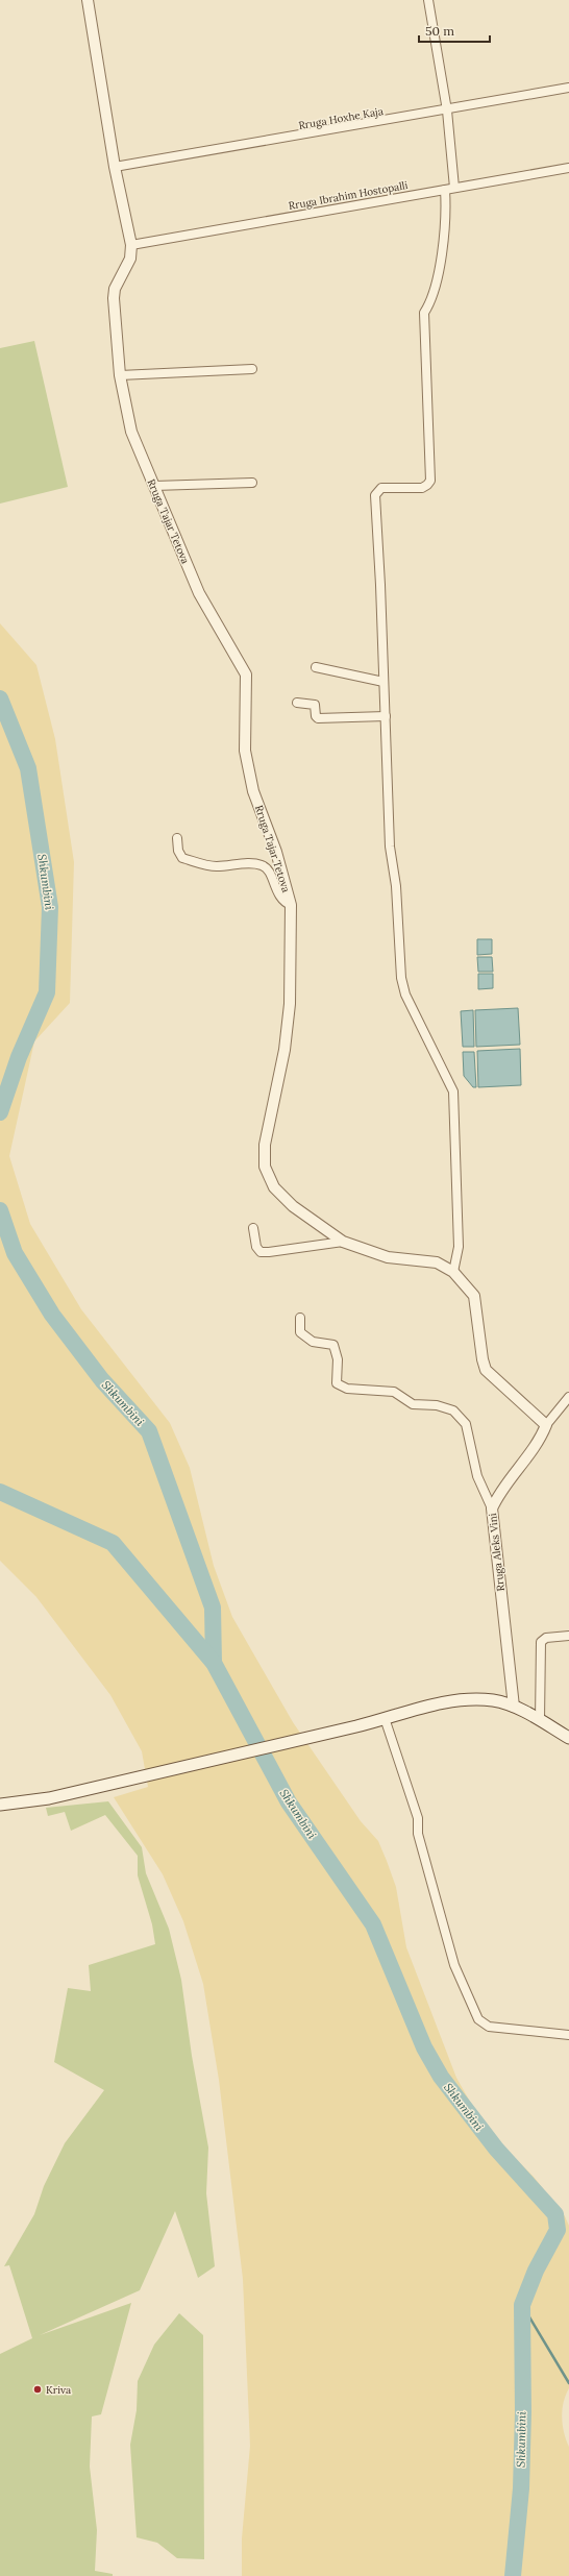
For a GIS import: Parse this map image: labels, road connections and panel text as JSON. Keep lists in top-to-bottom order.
{
  "streets": {
    "street": [
      "Rruga Hoxhe Kaja",
      "Rruga Ibrahim Hostopalli",
      "Rruga Tajar Tetova",
      "Rruga Aleks Vini"
    ]
  },
  "crossings": [
    ["Rruga Ibrahim Hostopalli", "Rruga Tajar Tetova"],
    ["Rruga Tajar Tetova", "Rruga Aleks Vini"]
  ],
  "water": ["Shkumbini"],
  "places": ["Kriva"],
  "scale_bar": "50 m"
}
